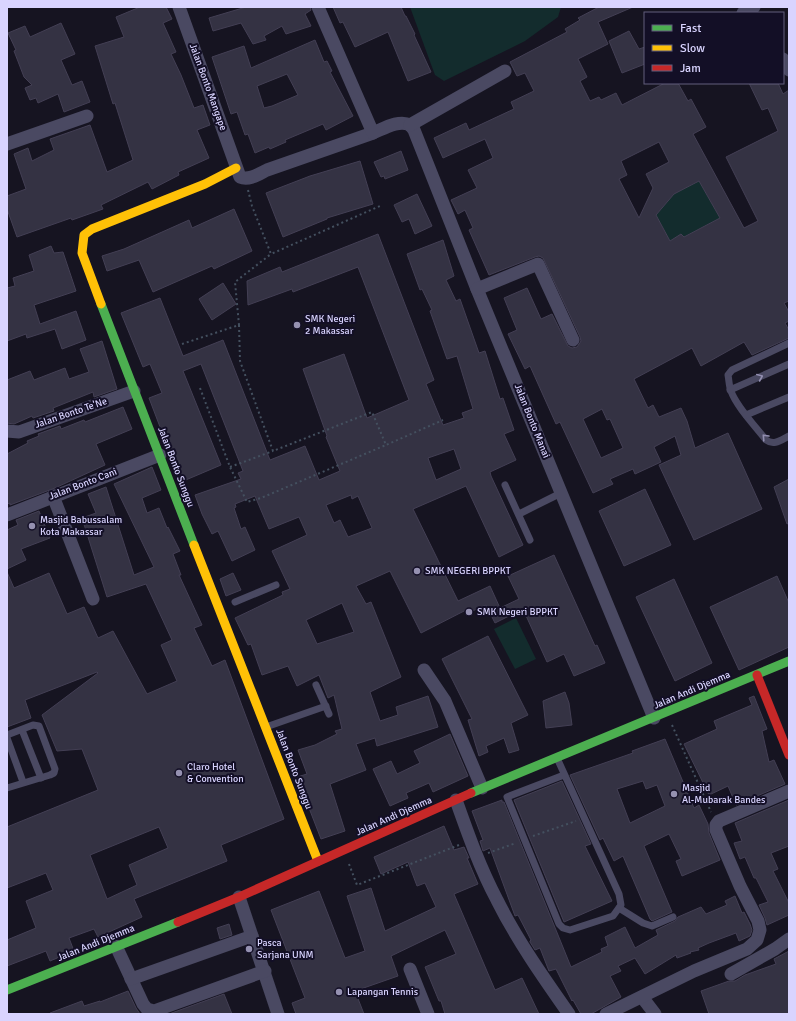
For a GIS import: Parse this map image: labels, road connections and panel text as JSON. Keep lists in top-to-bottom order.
{
  "streets": {
    "street": [
      "Jalan Bonto Mangape",
      "Jalan Bonto Te'Ne",
      "Jalan Bonto Manai",
      "Jalan Bonto Sunggu",
      "Jalan Bonto Cani",
      "Jalan Andi Djemma"
    ]
  },
  "crossings": [
    ["Jalan Bonto Mangape", "Jalan Bonto Sunggu"],
    ["Jalan Bonto Te'Ne", "Jalan Bonto Sunggu"],
    ["Jalan Bonto Manai", "Jalan Andi Djemma"],
    ["Jalan Bonto Sunggu", "Jalan Bonto Cani"],
    ["Jalan Bonto Sunggu", "Jalan Andi Djemma"]
  ],
  "places": [
    "SMK Negeri 2 Makassar",
    "Masjid Babussalam Kota Makassar",
    "SMK NEGERI BPPKT",
    "SMK Negeri BPPKT",
    "Claro Hotel & Convention",
    "Masjid Al-Mubarak Bandes",
    "Pasca Sarjana UNM",
    "Lapangan Tennis"
  ],
  "legend": ["Fast", "Slow", "Jam"]
}
